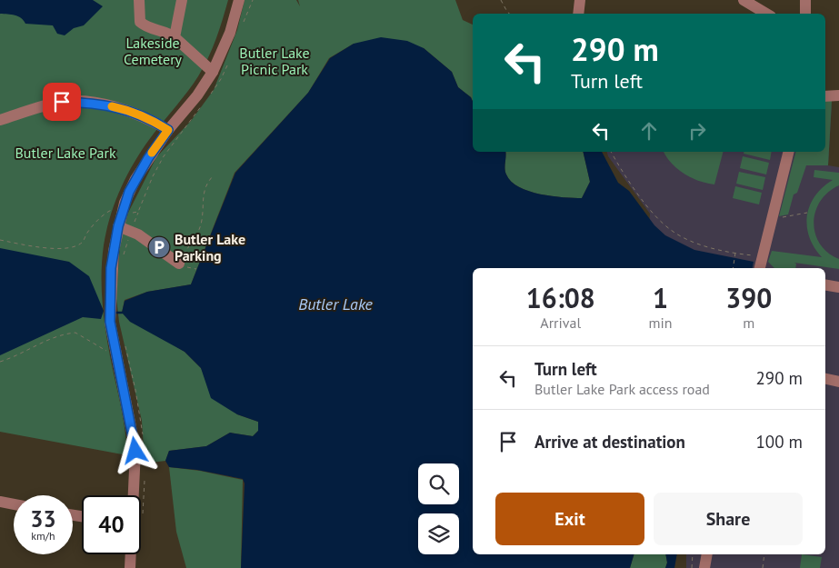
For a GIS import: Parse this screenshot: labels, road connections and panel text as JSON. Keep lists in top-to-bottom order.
{
  "water": ["Butler Lake"],
  "parks": ["Lakeside Cemetery", "Butler Lake Picnic Park", "Butler Lake Park"],
  "places": {
    "parking": ["Butler Lake Parking"]
  },
  "page": {
    "turn": ["290 m", "Turn left"],
    "eta": [
      "16:08",
      "Arrival",
      "1",
      "min",
      "390",
      "m"
    ],
    "list": [
      {
        "name": "Turn left",
        "note": "Butler Lake Park access road",
        "value": "290 m"
      },
      {
        "name": "Arrive at destination",
        "value": "100 m"
      }
    ],
    "buttons": ["Exit", "Share"],
    "speed": "33 km/h",
    "limit": "40"
  }
}
